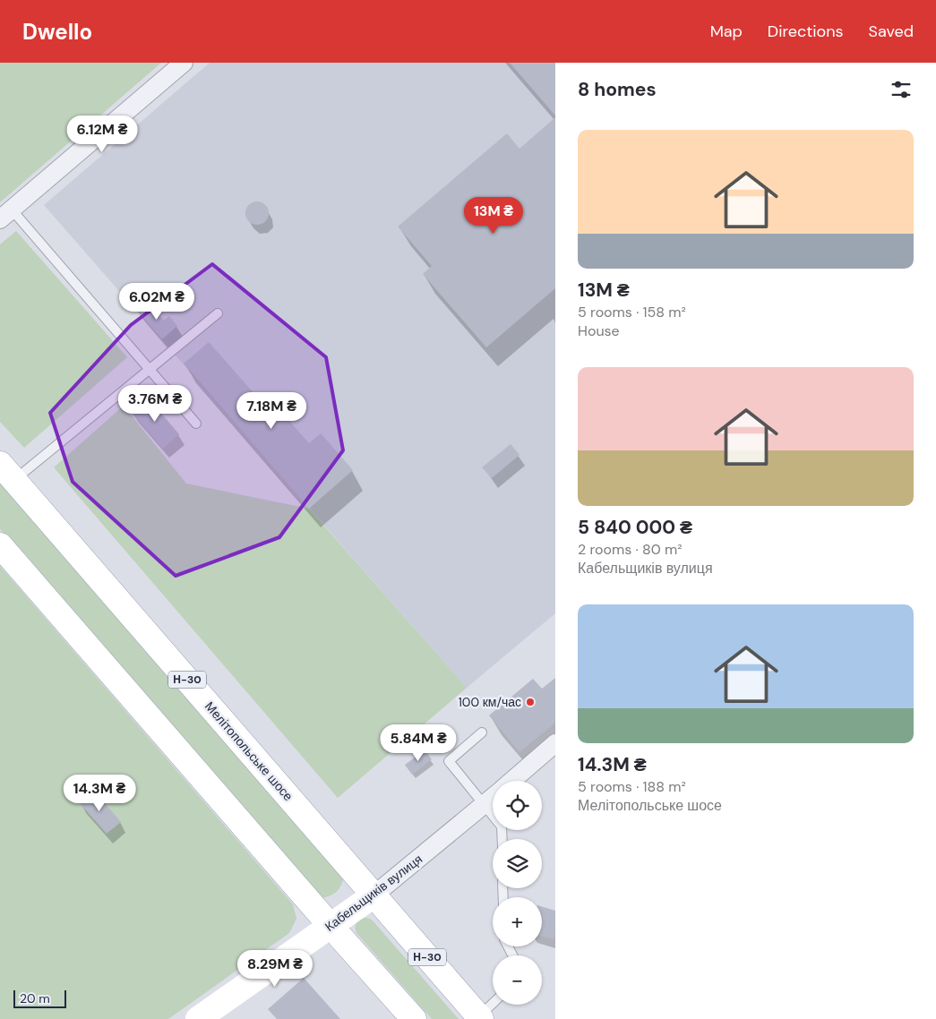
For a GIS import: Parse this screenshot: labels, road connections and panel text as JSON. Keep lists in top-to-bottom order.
{
  "streets": {
    "main road": ["Н-30", "Мелітопольське шосе", "Кабельщиків вулиця"]
  },
  "crossings": [
    ["Мелітопольське шосе", "Кабельщиків вулиця"]
  ],
  "places": ["100 км/час"],
  "scale_bar": "20 m",
  "page": {
    "header": "Dwello",
    "nav": ["Map", "Directions", "Saved"],
    "heading": "8 homes",
    "price": [
      "6.12M ₴",
      "13M ₴",
      "6.02M ₴",
      "3.76M ₴",
      "7.18M ₴",
      "5.84M ₴",
      "14.3M ₴",
      "8.29M ₴"
    ],
    "list": [
      {
        "name": "13M ₴",
        "note": "5 rooms · 158 m² · House"
      },
      {
        "name": "5 840 000 ₴",
        "note": "2 rooms · 80 m² · Кабельщиків вулиця"
      },
      {
        "name": "14.3M ₴",
        "note": "5 rooms · 188 m² · Мелітопольське шосе"
      }
    ],
    "map_buttons": ["+", "−"],
    "scale": "20 m"
  }
}
